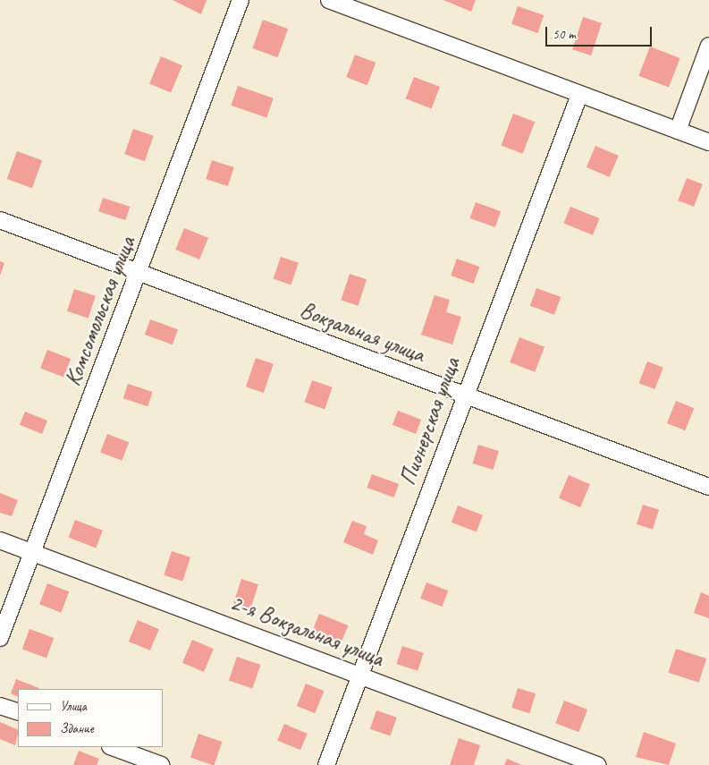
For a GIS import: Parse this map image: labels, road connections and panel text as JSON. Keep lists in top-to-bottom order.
{
  "streets": {
    "street": [
      "Комсомольская улица",
      "Вокзальная улица",
      "Пионерская улица",
      "2-я Вокзальная улица"
    ]
  },
  "crossings": [
    ["Комсомольская улица", "Вокзальная улица"],
    ["Комсомольская улица", "2-я Вокзальная улица"],
    ["Вокзальная улица", "Пионерская улица"],
    ["Пионерская улица", "2-я Вокзальная улица"]
  ],
  "legend": ["Улица", "Здание"],
  "scale_bar": "50 m"
}
